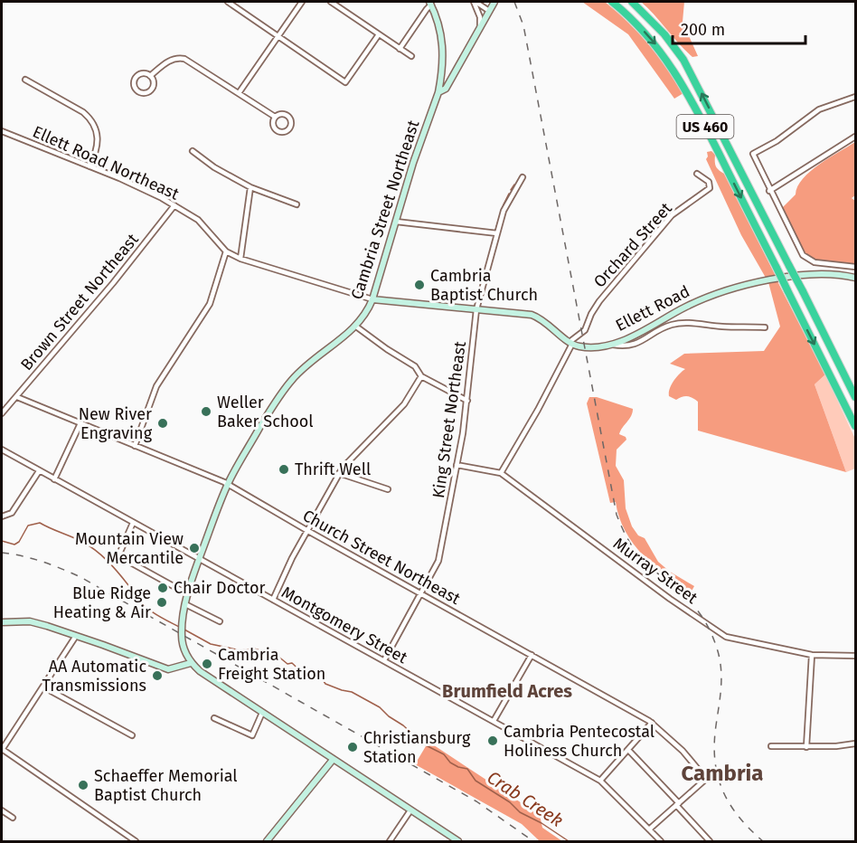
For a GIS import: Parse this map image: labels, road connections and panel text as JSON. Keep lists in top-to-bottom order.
{
  "streets": {
    "highway": ["US 460"],
    "main road": ["Cambria Street Northeast", "Ellett Road"],
    "street": [
      "Ellett Road Northeast",
      "Orchard Street",
      "Brown Street Northeast",
      "King Street Northeast",
      "Church Street Northeast",
      "Murray Street",
      "Montgomery Street"
    ]
  },
  "crossings": [
    ["Ellett Road Northeast", "Cambria Street Northeast"],
    ["Ellett Road Northeast", "Brown Street Northeast"],
    ["Cambria Street Northeast", "Church Street Northeast"],
    ["Cambria Street Northeast", "Montgomery Street"],
    ["Orchard Street", "Ellett Road"],
    ["Orchard Street", "Murray Street"],
    ["Brown Street Northeast", "Church Street Northeast"],
    ["King Street Northeast", "Church Street Northeast"],
    ["King Street Northeast", "Murray Street"],
    ["King Street Northeast", "Montgomery Street"]
  ],
  "districts": ["Brumfield Acres", "Cambria"],
  "water": ["Crab Creek"],
  "places": [
    "Cambria Baptist Church",
    "Weller Baker School",
    "New River Engraving",
    "Thrift Well",
    "Mountain View Mercantile",
    "Chair Doctor",
    "Blue Ridge Heating & Air",
    "Cambria Freight Station",
    "AA Automatic Transmissions",
    "Cambria Pentecostal Holiness Church",
    "Christiansburg Station",
    "Schaeffer Memorial Baptist Church"
  ],
  "scale_bar": "200 m"
}
